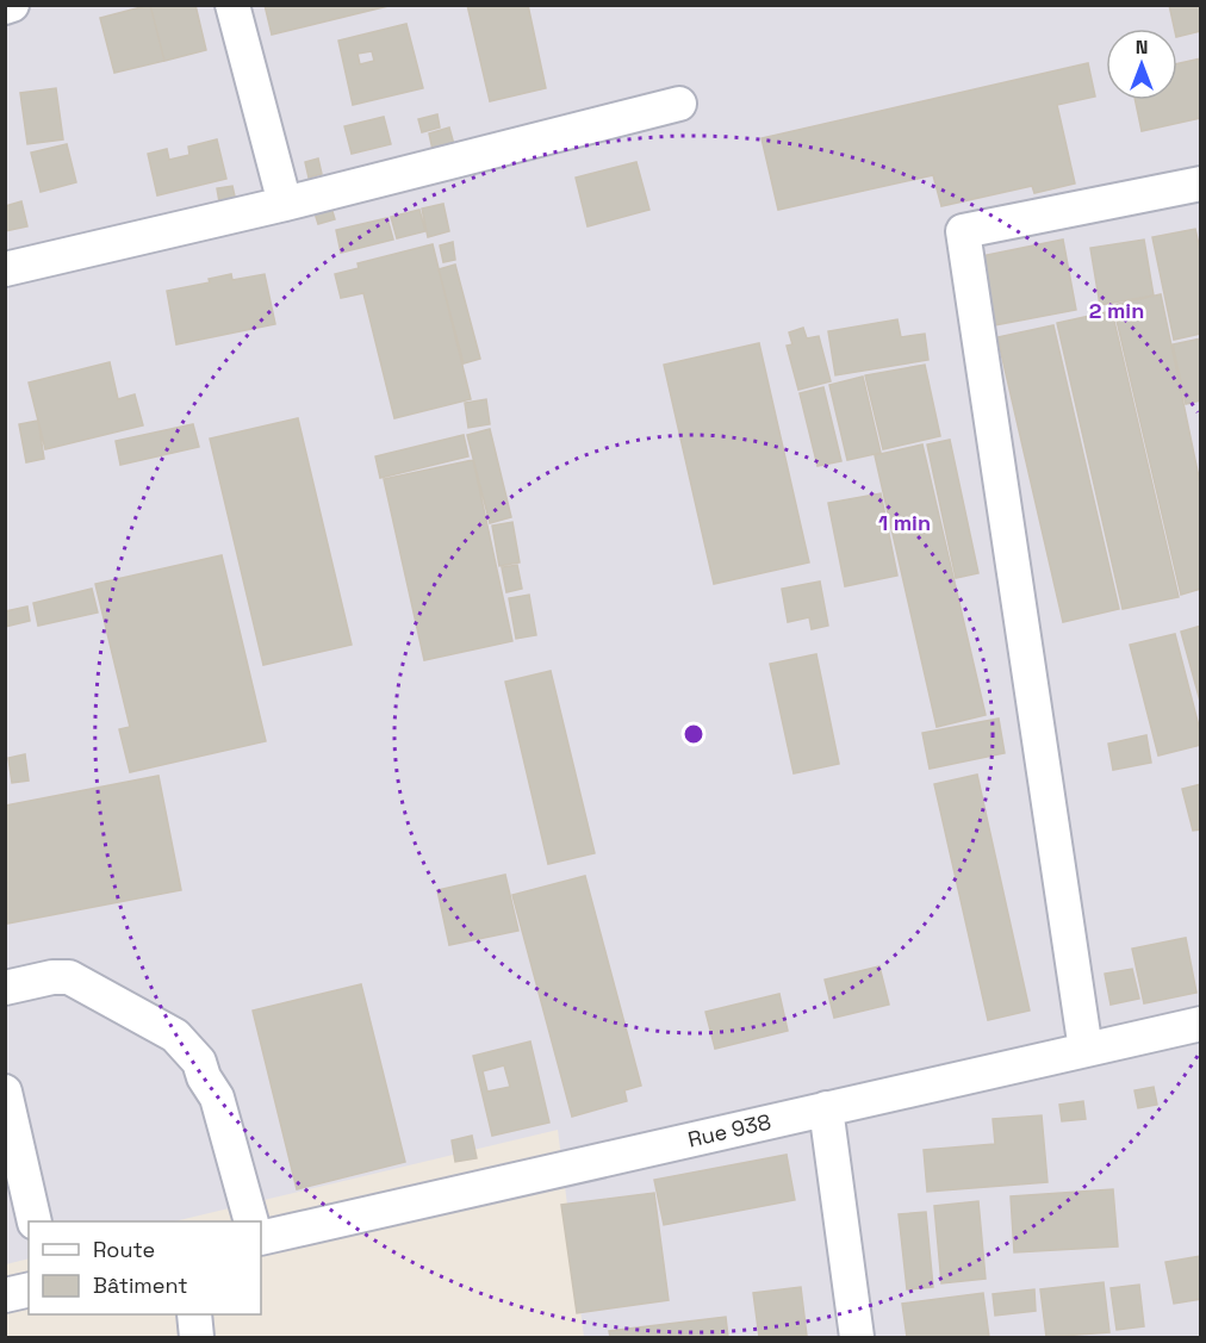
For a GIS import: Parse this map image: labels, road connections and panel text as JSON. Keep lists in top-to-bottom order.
{
  "streets": {
    "street": ["Rue 938"]
  },
  "legend": ["Route", "Bâtiment"],
  "north": "top",
  "rings": ["2 min", "1 min"]
}
